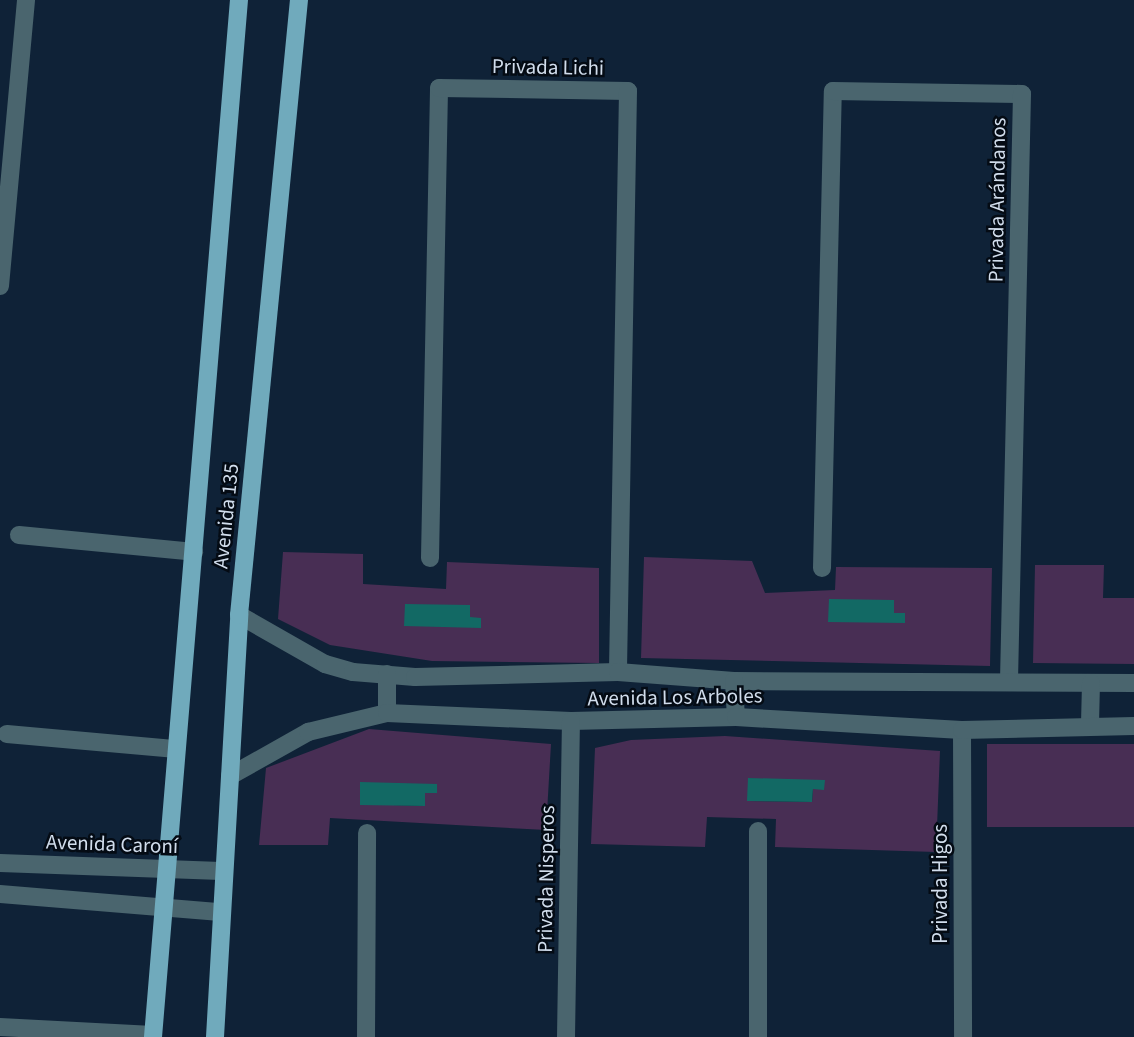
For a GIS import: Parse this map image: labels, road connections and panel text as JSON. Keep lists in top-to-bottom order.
{
  "streets": {
    "main road": ["Avenida 135"],
    "street": [
      "Privada Lichi",
      "Privada Arándanos",
      "Avenida Los Arboles",
      "Avenida Caroní",
      "Privada Nisperos",
      "Privada Higos"
    ]
  },
  "crossings": [
    ["Privada Lichi", "Avenida Los Arboles"],
    ["Privada Arándanos", "Avenida Los Arboles"],
    ["Avenida 135", "Avenida Los Arboles"],
    ["Avenida 135", "Avenida Caroní"],
    ["Avenida Los Arboles", "Privada Nisperos"],
    ["Avenida Los Arboles", "Privada Higos"]
  ]
}
